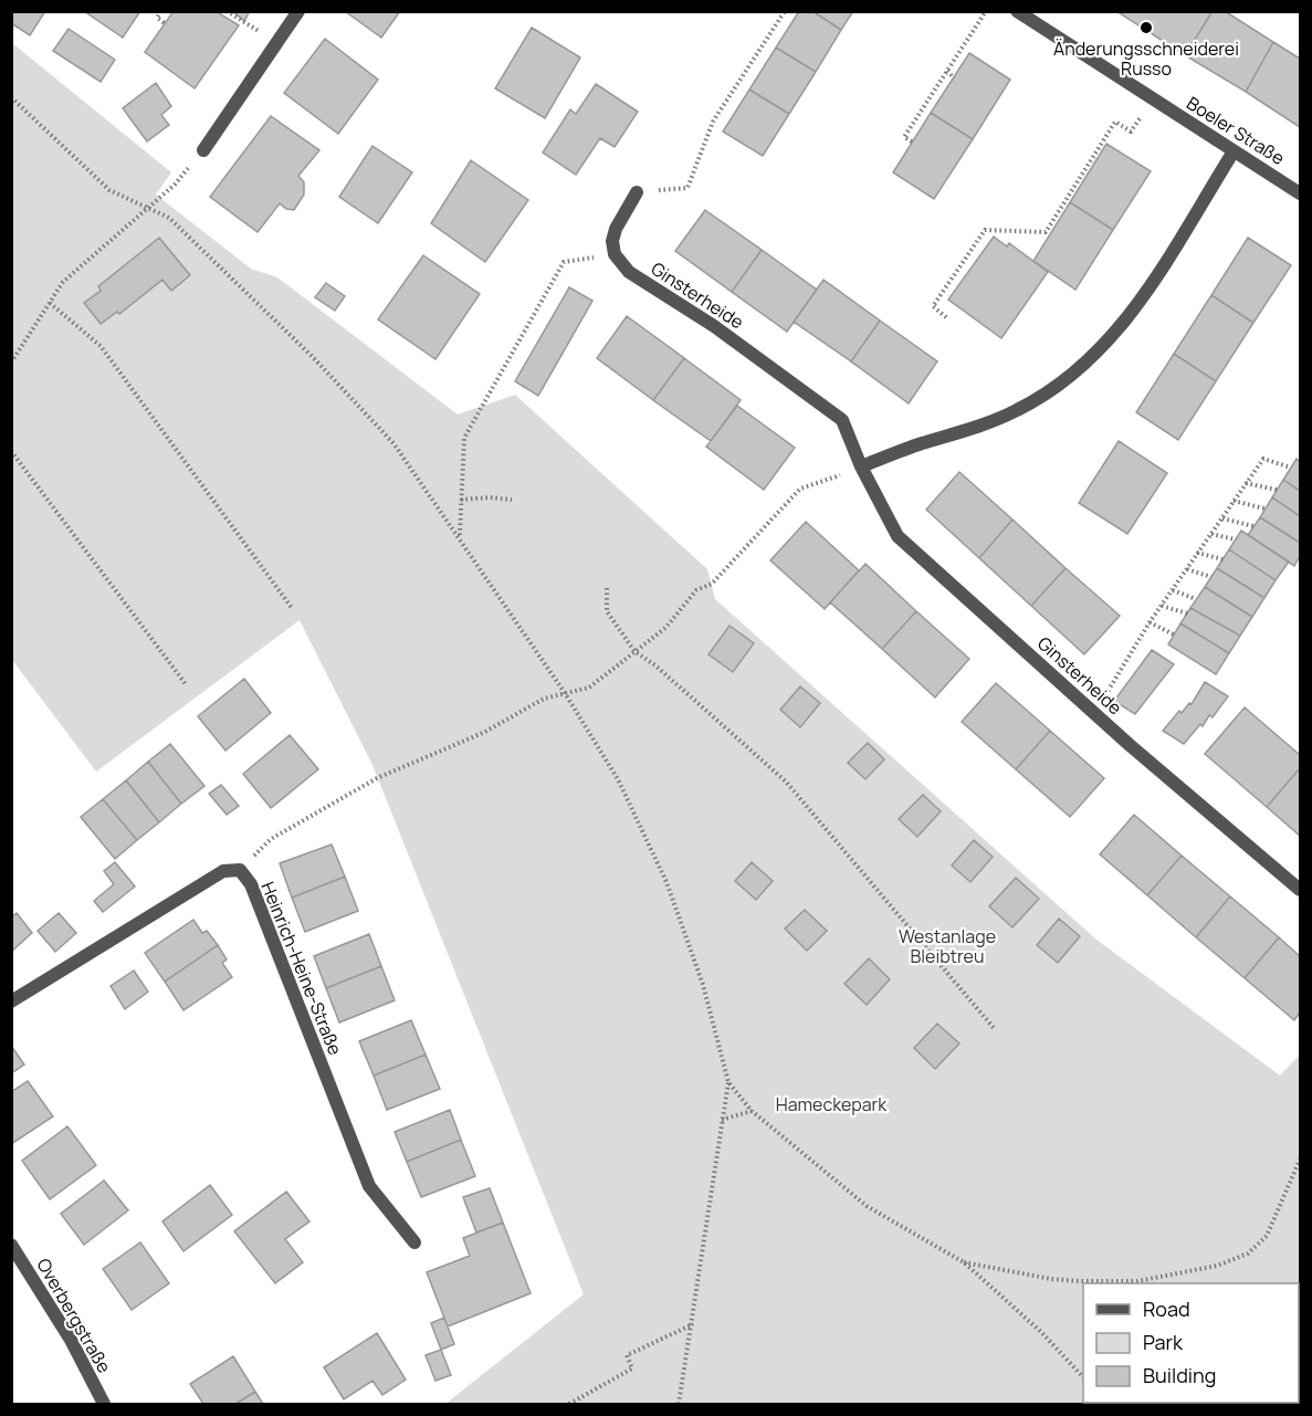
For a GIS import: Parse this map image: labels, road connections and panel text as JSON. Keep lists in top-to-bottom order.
{
  "streets": {
    "street": [
      "Boeler Straße",
      "Ginsterheide",
      "Heinrich-Heine-Straße",
      "Overbergstraße"
    ]
  },
  "parks": ["Westanlage Bleibtreu", "Hameckepark"],
  "places": ["Änderungsschneiderei Russo"],
  "legend": ["Road", "Park", "Building"]
}
